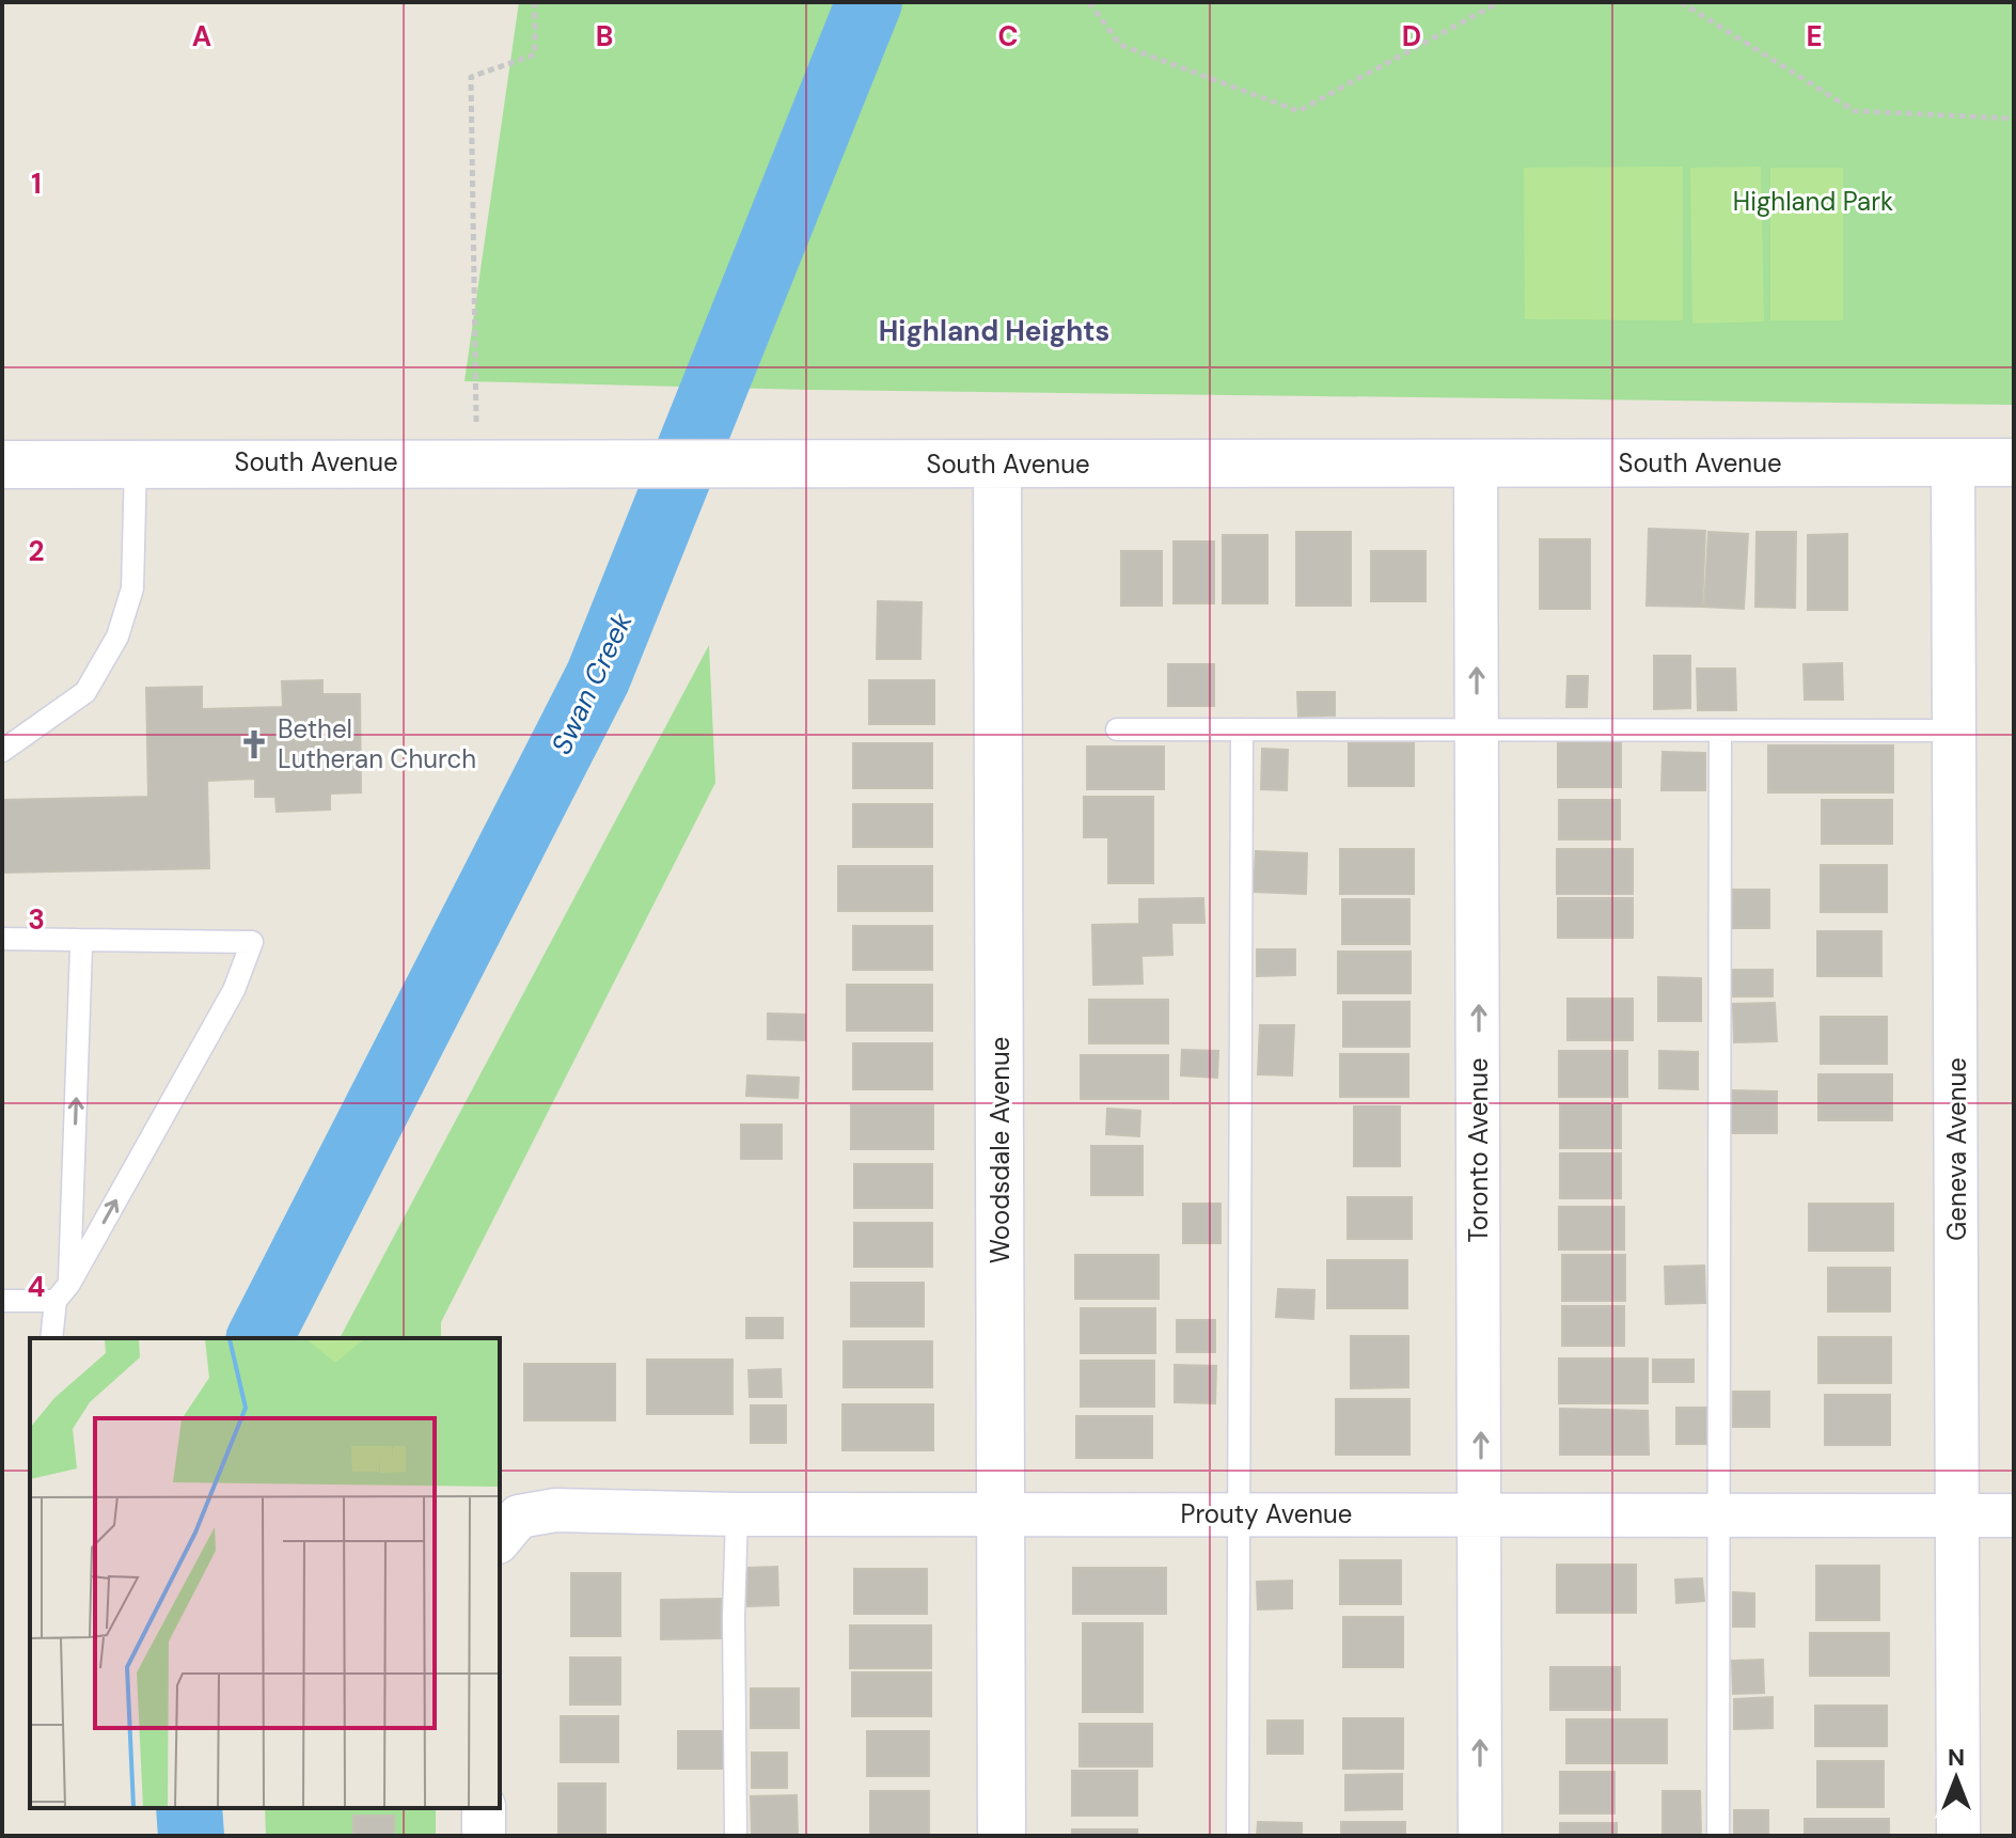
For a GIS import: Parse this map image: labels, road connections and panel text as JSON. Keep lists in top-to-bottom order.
{
  "streets": {
    "street": [
      "South Avenue",
      "Geneva Avenue",
      "Woodsdale Avenue",
      "Toronto Avenue",
      "Prouty Avenue"
    ]
  },
  "crossings": [
    ["South Avenue", "Geneva Avenue"],
    ["South Avenue", "Woodsdale Avenue"],
    ["South Avenue", "Toronto Avenue"],
    ["Geneva Avenue", "Prouty Avenue"],
    ["Woodsdale Avenue", "Prouty Avenue"],
    ["Toronto Avenue", "Prouty Avenue"]
  ],
  "one_way": ["Toronto Avenue"],
  "districts": ["Highland Heights"],
  "water": ["Swan Creek"],
  "parks": ["Highland Park"],
  "places": {
    "church": ["Bethel Lutheran Church"]
  },
  "north": "top",
  "grid": {
    "columns": [
      "A",
      "B",
      "C",
      "D",
      "E"
    ],
    "rows": [
      "1",
      "2",
      "3",
      "4"
    ]
  }
}
